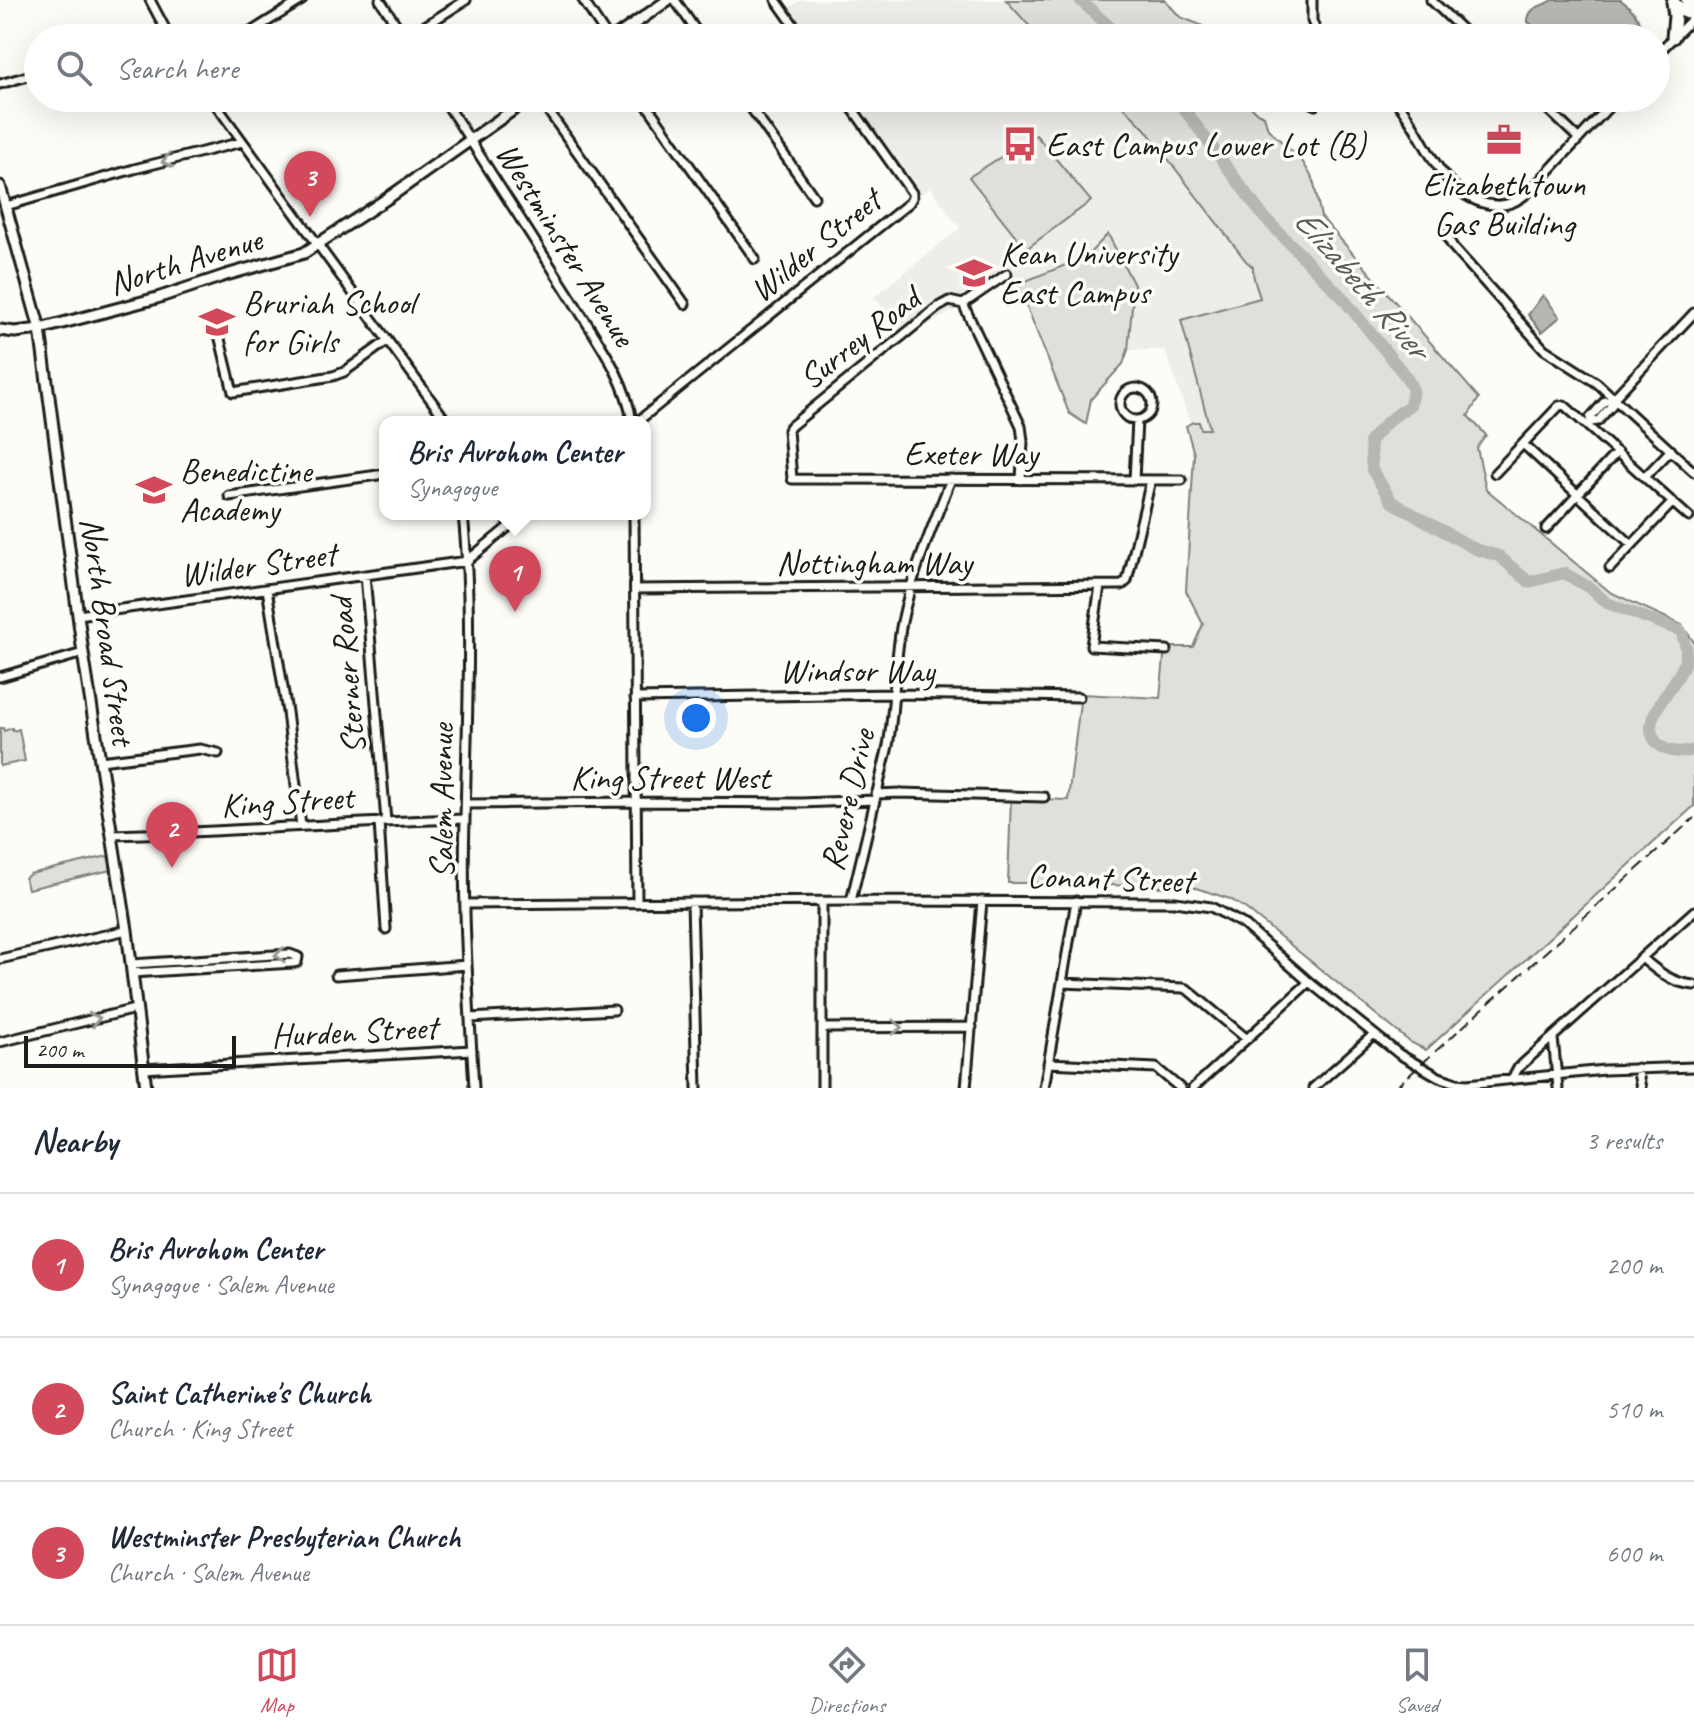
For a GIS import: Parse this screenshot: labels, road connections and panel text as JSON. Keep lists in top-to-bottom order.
{
  "streets": {
    "main road": ["North Avenue", "North Broad Street"],
    "street": [
      "Westminster Avenue",
      "Wilder Street",
      "Surrey Road",
      "Exeter Way",
      "Nottingham Way",
      "Windsor Way",
      "Sterner Road",
      "King Street West",
      "Revere Drive",
      "King Street",
      "Salem Avenue",
      "Conant Street",
      "Hurden Street"
    ]
  },
  "crossings": [
    ["Westminster Avenue", "North Avenue"],
    ["Wilder Street", "North Broad Street"],
    ["Wilder Street", "Sterner Road"],
    ["Wilder Street", "Salem Avenue"],
    ["North Avenue", "North Broad Street"],
    ["Surrey Road", "Exeter Way"],
    ["Exeter Way", "Nottingham Way"],
    ["Exeter Way", "Revere Drive"],
    ["Nottingham Way", "Revere Drive"],
    ["North Broad Street", "King Street"],
    ["North Broad Street", "Hurden Street"],
    ["Windsor Way", "Revere Drive"],
    ["Sterner Road", "King Street"],
    ["King Street West", "Revere Drive"],
    ["King Street West", "Salem Avenue"],
    ["Revere Drive", "Conant Street"],
    ["King Street", "Salem Avenue"],
    ["Salem Avenue", "Conant Street"],
    ["Salem Avenue", "Hurden Street"]
  ],
  "water": ["Elizabeth River"],
  "places": {
    "office": ["Elizabethtown Gas Building"],
    "bus stop": ["East Campus Lower Lot (B)"],
    "school or university": ["Kean University East Campus", "Bruriah School for Girls", "Benedictine Academy"]
  },
  "scale_bar": "200 m",
  "page": {
    "search": "Search here",
    "pins": ["3", "1", "2"],
    "popup": ["Bris Avrohom Center", "Synagogue"],
    "scale": "200 m",
    "heading": ["Nearby", "3 results"],
    "list": [
      {
        "mark": "1",
        "name": "Bris Avrohom Center",
        "note": "Synagogue · Salem Avenue",
        "value": "200 m"
      },
      {
        "mark": "2",
        "name": "Saint Catherine's Church",
        "note": "Church · King Street",
        "value": "510 m"
      },
      {
        "mark": "3",
        "name": "Westminster Presbyterian Church",
        "note": "Church · Salem Avenue",
        "value": "600 m"
      }
    ],
    "nav": ["Map", "Directions", "Saved"]
  }
}
